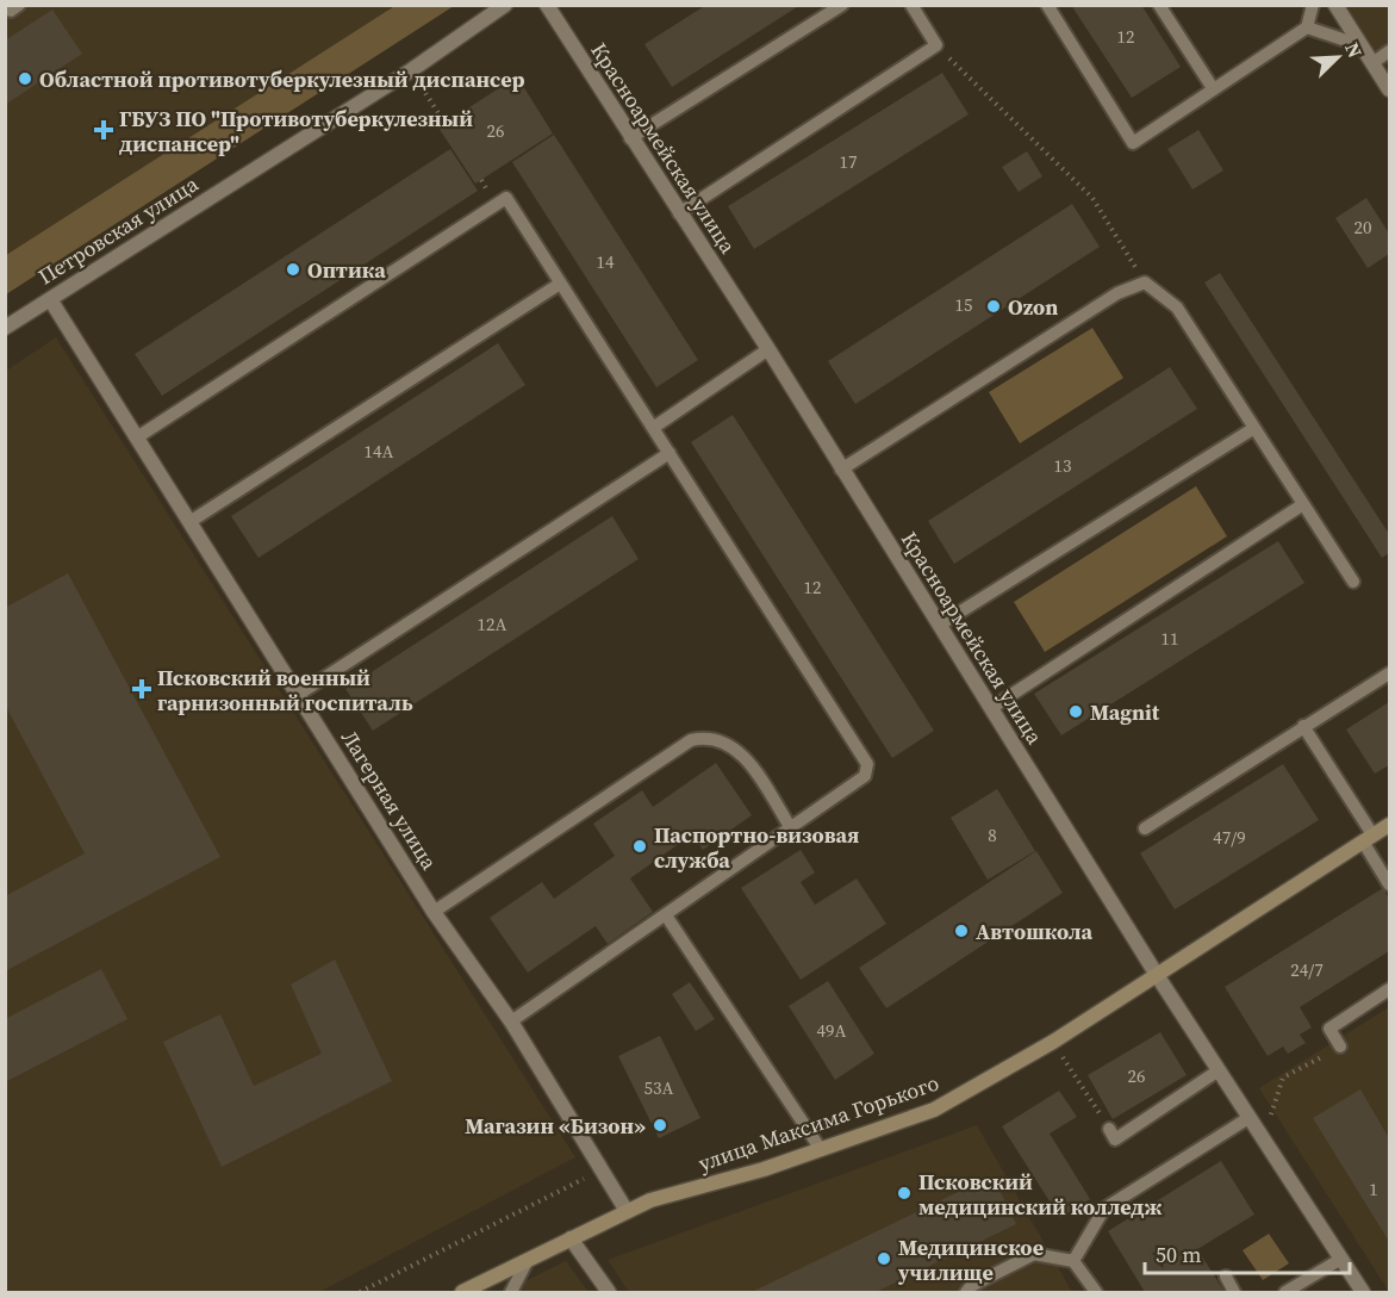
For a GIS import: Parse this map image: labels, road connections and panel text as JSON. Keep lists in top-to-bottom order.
{
  "streets": {
    "main road": ["улица Максима Горького"],
    "street": ["Красноармейская улица", "Петровская улица", "Лагерная улица"]
  },
  "crossings": [
    ["Красноармейская улица", "улица Максима Горького"],
    ["Петровская улица", "Лагерная улица"],
    ["Лагерная улица", "улица Максима Горького"]
  ],
  "places": {
    "other": [
      "Областной противотуберкулезный диспансер",
      "Оптика",
      "Ozon",
      "Magnit",
      "Паспортно-визовая служба",
      "Автошкола",
      "Магазин «Бизон»",
      "Псковский медицинский колледж",
      "Медицинское училище"
    ],
    "health": ["ГБУЗ ПО \"Противотуберкулезный диспансер\"", "Псковский военный гарнизонный госпиталь"]
  },
  "house_numbers": [
    "12",
    "26",
    "17",
    "20",
    "14",
    "15",
    "14А",
    "13",
    "12",
    "12А",
    "11",
    "8",
    "47/9",
    "24/7",
    "49А",
    "26",
    "53А",
    "1"
  ],
  "scale_bar": "50 m",
  "north": "top right"
}
